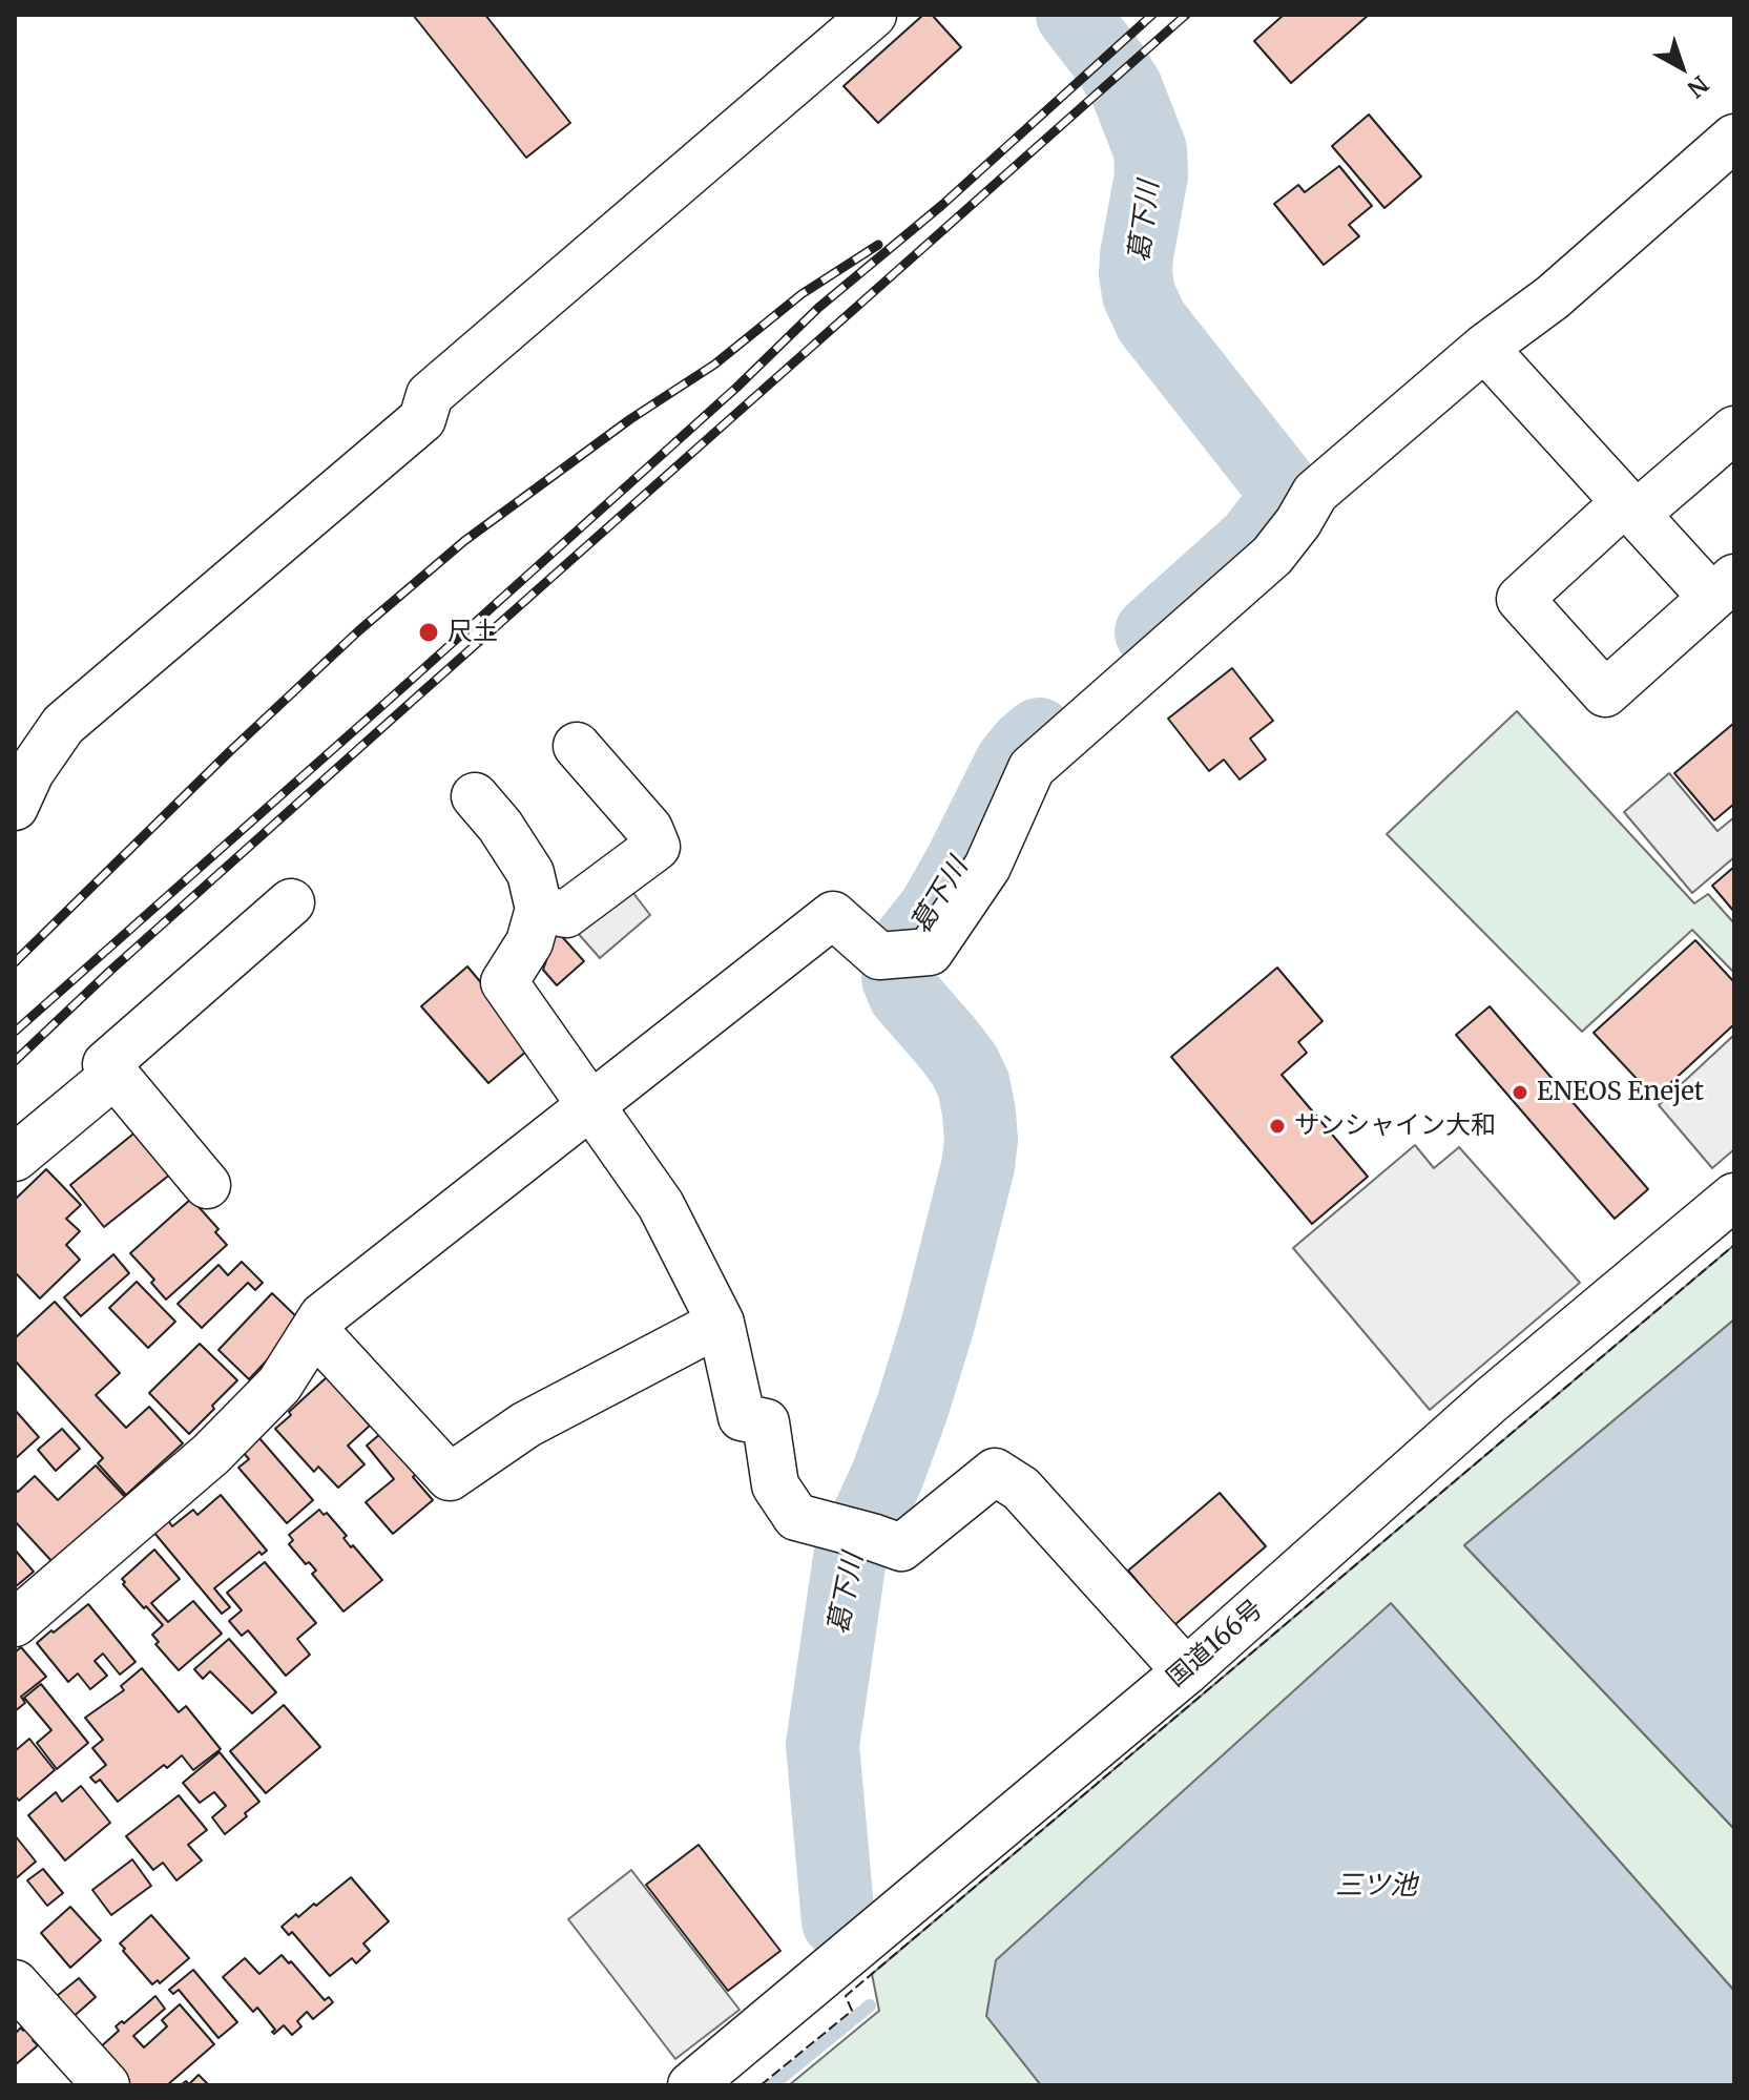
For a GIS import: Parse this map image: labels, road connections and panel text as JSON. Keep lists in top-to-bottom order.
{
  "streets": {
    "main road": ["国道166号"]
  },
  "water": ["葛下川", "三ツ池"],
  "places": ["尺土", "ENEOS Enejet", "サンシャイン大和"],
  "north": "bottom right"
}
